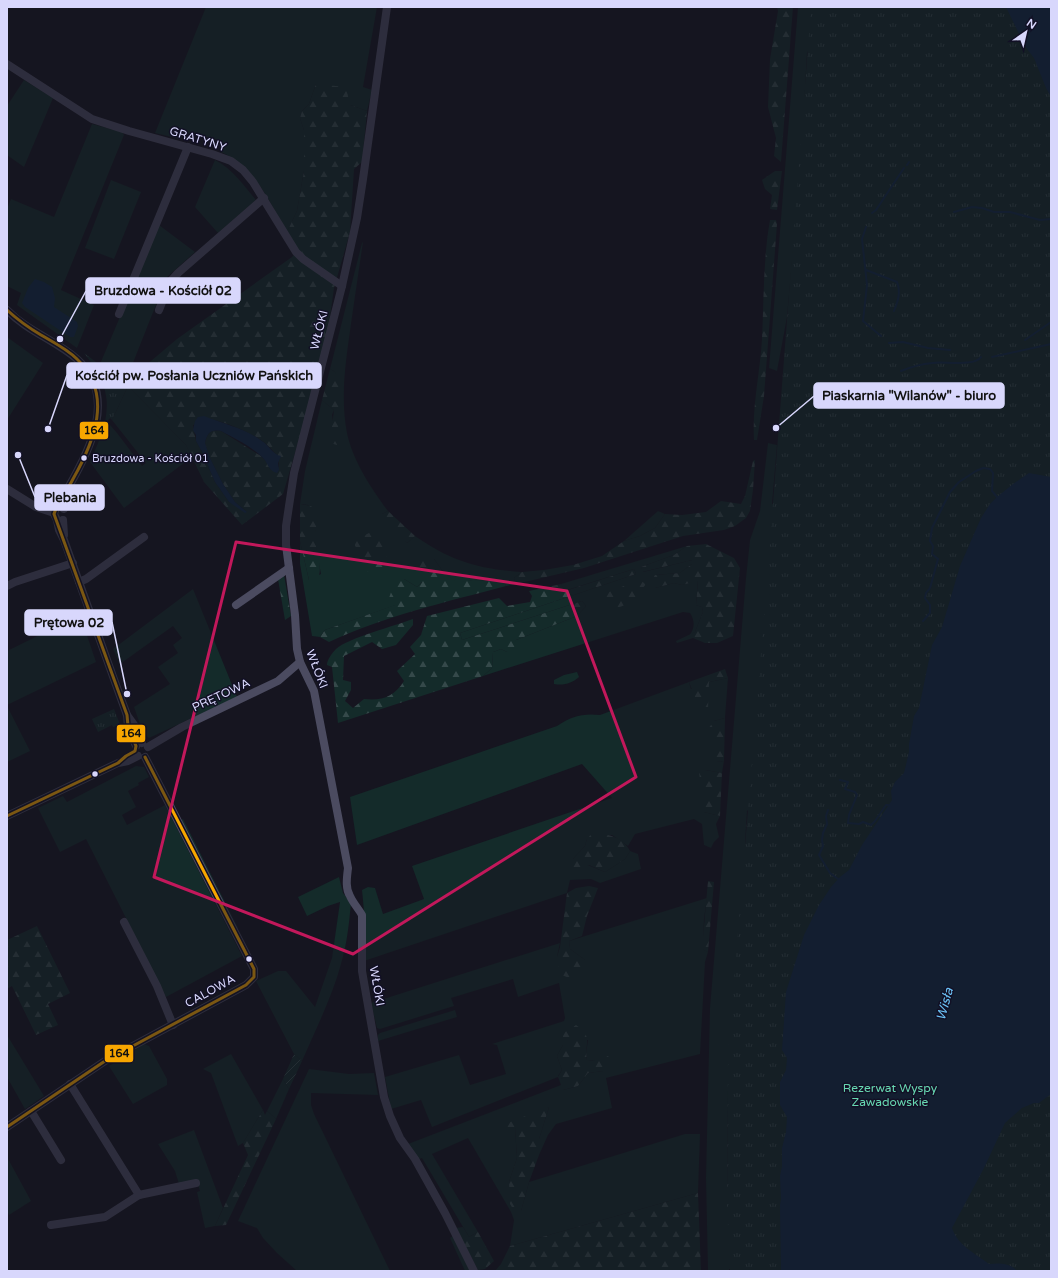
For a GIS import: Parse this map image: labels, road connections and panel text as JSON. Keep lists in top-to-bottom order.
{
  "streets": {
    "street": [
      "GRATYNY",
      "WŁÓKI",
      "PRĘTOWA",
      "CALOWA"
    ]
  },
  "crossings": [
    ["GRATYNY", "WŁÓKI"],
    ["WŁÓKI", "PRĘTOWA"],
    ["PRĘTOWA", "CALOWA"]
  ],
  "water": ["Wisła"],
  "parks": ["Rezerwat Wyspy Zawadowskie"],
  "places": [
    "Bruzdowa - Kościół 02",
    "Piaskarnia \"Wilanów\" - biuro",
    "Kościół pw. Posłania Uczniów Pańskich",
    "Plebania",
    "Bruzdowa - Kościół 01",
    "Prętowa 02"
  ],
  "lines": ["transit line 164"],
  "north": "top right"
}
